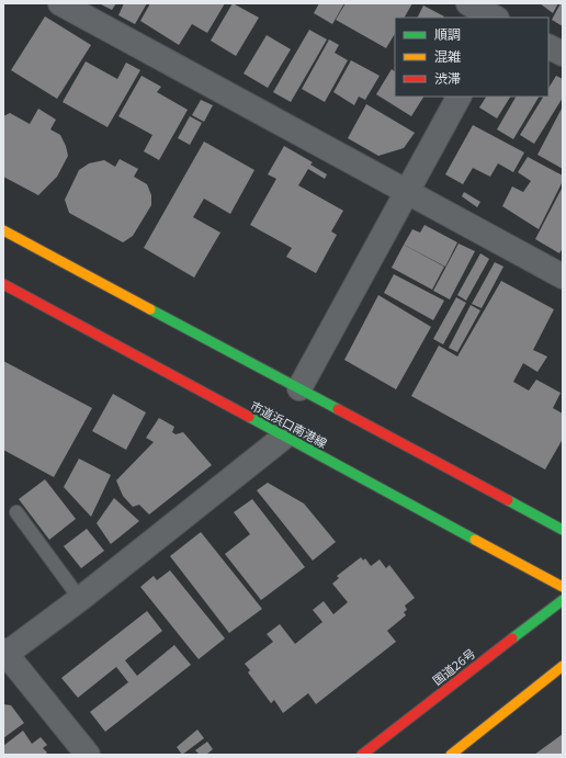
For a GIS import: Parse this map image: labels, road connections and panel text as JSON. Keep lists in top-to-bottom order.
{
  "streets": {
    "main road": ["市道浜口南港線", "国道26号"]
  },
  "legend": ["順調", "混雑", "渋滞"]
}
